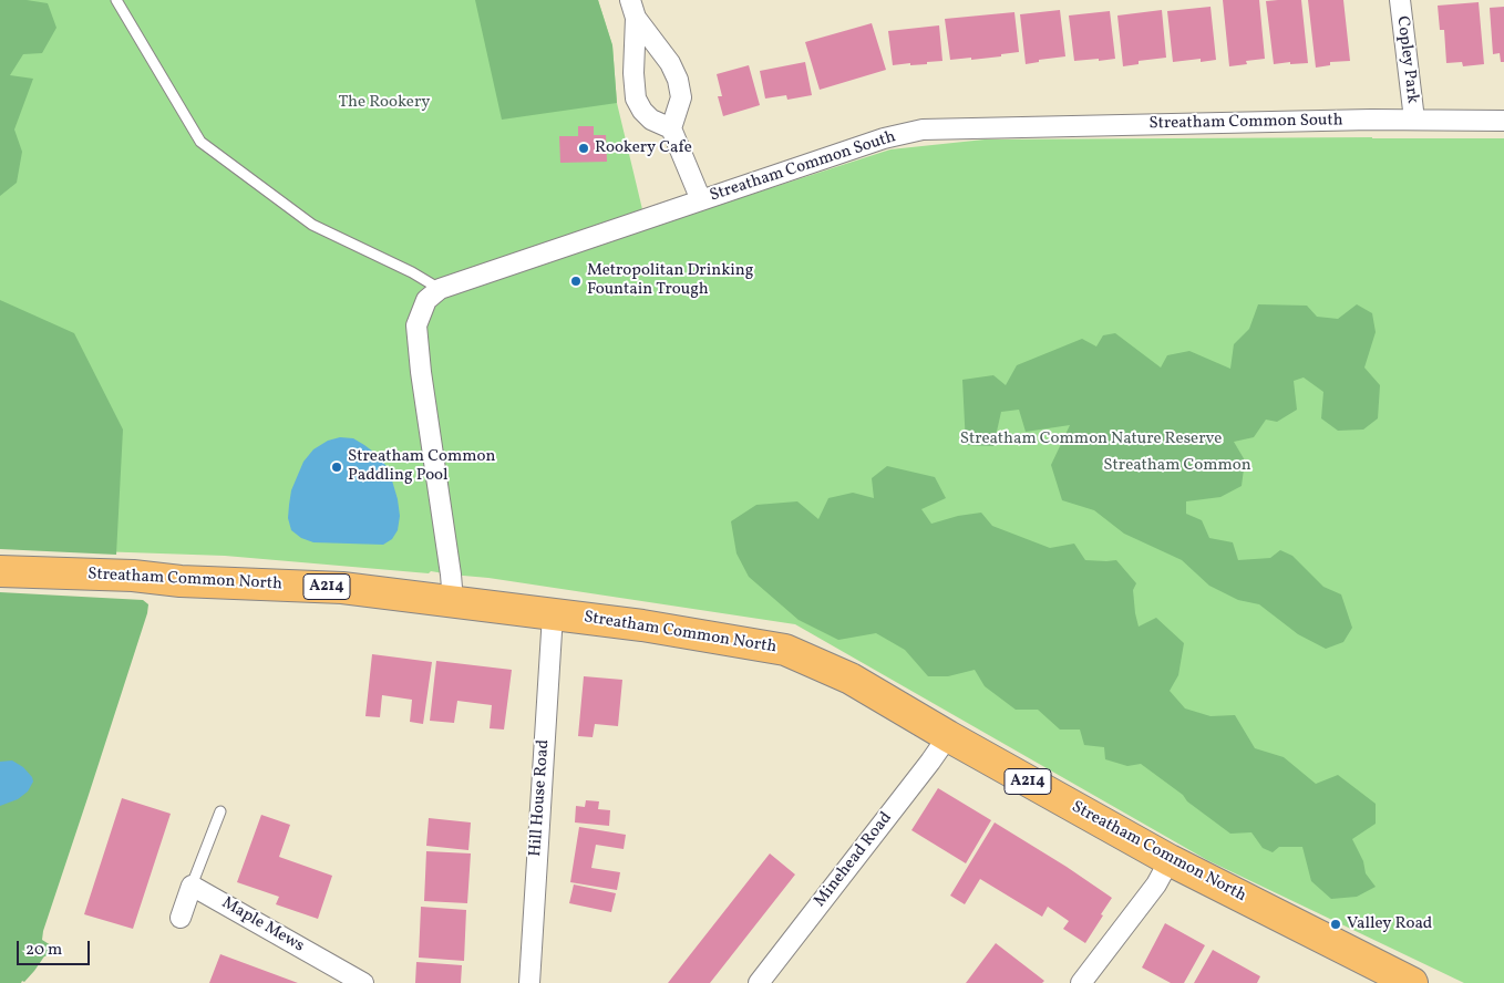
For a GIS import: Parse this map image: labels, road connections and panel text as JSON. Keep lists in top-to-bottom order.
{
  "streets": {
    "main road": ["Streatham Common North", "A214"],
    "street": [
      "Copley Park",
      "Streatham Common South",
      "Hill House Road",
      "Minehead Road",
      "Maple Mews"
    ]
  },
  "crossings": [
    ["Copley Park", "Streatham Common South"],
    ["Streatham Common North", "Hill House Road"],
    ["Streatham Common North", "Minehead Road"]
  ],
  "parks": ["The Rookery", "Streatham Common Nature Reserve", "Streatham Common"],
  "places": [
    "Rookery Cafe",
    "Metropolitan Drinking Fountain Trough",
    "Streatham Common Paddling Pool",
    "Valley Road"
  ],
  "scale_bar": "20 m"
}
